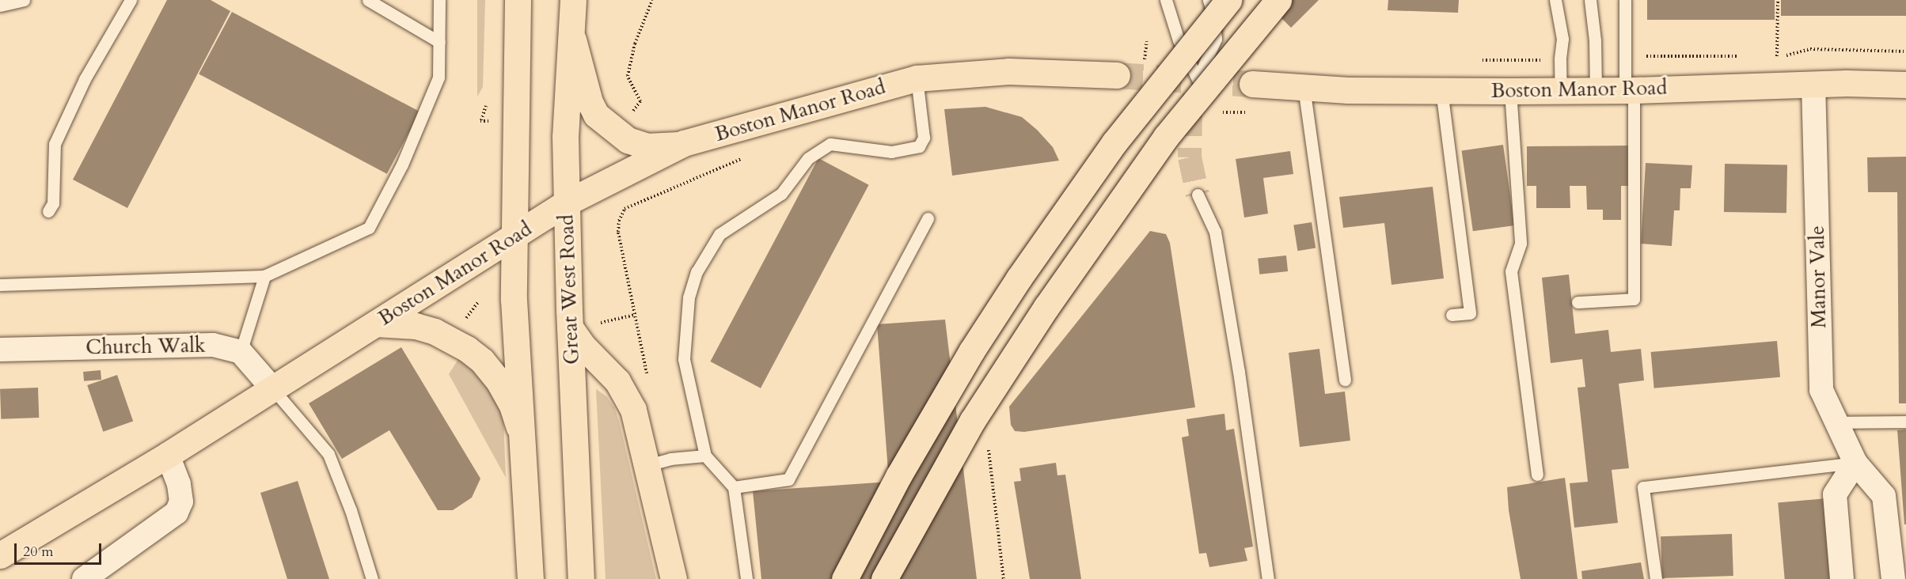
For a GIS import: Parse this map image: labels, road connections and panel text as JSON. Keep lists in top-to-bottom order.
{
  "streets": {
    "main road": ["Boston Manor Road", "Great West Road"],
    "street": ["Manor Vale", "Church Walk"]
  },
  "crossings": [
    ["Boston Manor Road", "Manor Vale"],
    ["Boston Manor Road", "Great West Road"]
  ],
  "scale_bar": "20 m"
}
